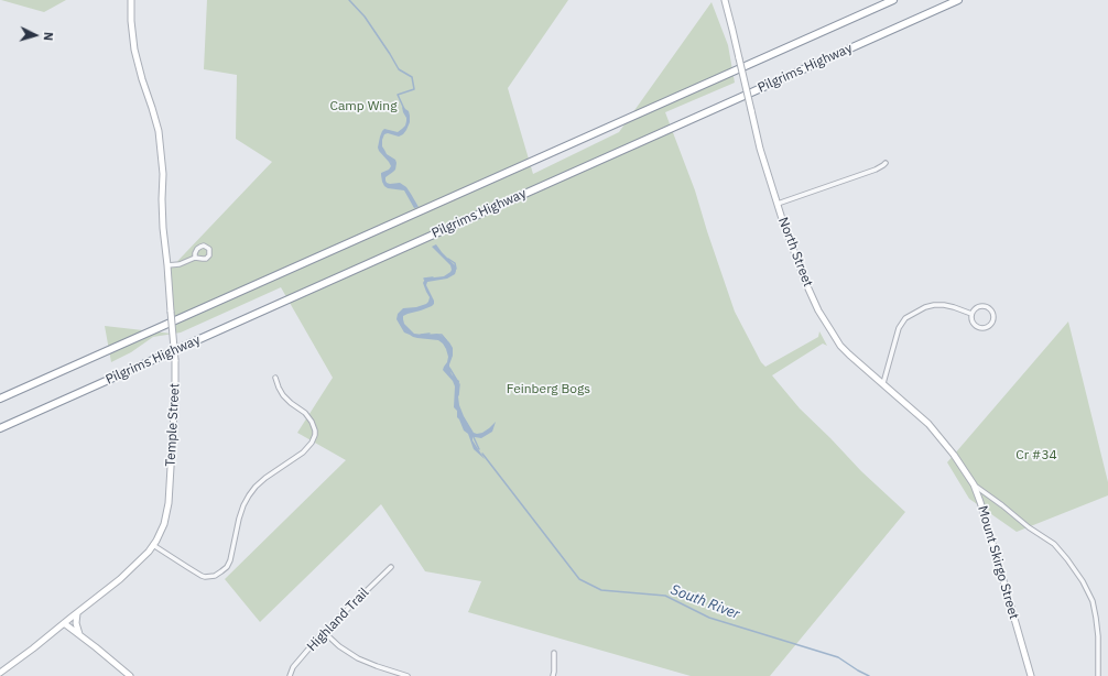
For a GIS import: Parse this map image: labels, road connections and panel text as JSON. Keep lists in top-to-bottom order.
{
  "streets": {
    "highway": ["Pilgrims Highway"],
    "main road": ["North Street", "Temple Street", "Mount Skirgo Street"],
    "street": ["Highland Trail"]
  },
  "crossings": [
    ["North Street", "Mount Skirgo Street"]
  ],
  "water": ["South River"],
  "parks": ["Camp Wing", "Feinberg Bogs", "Cr #34"],
  "north": "right"
}
